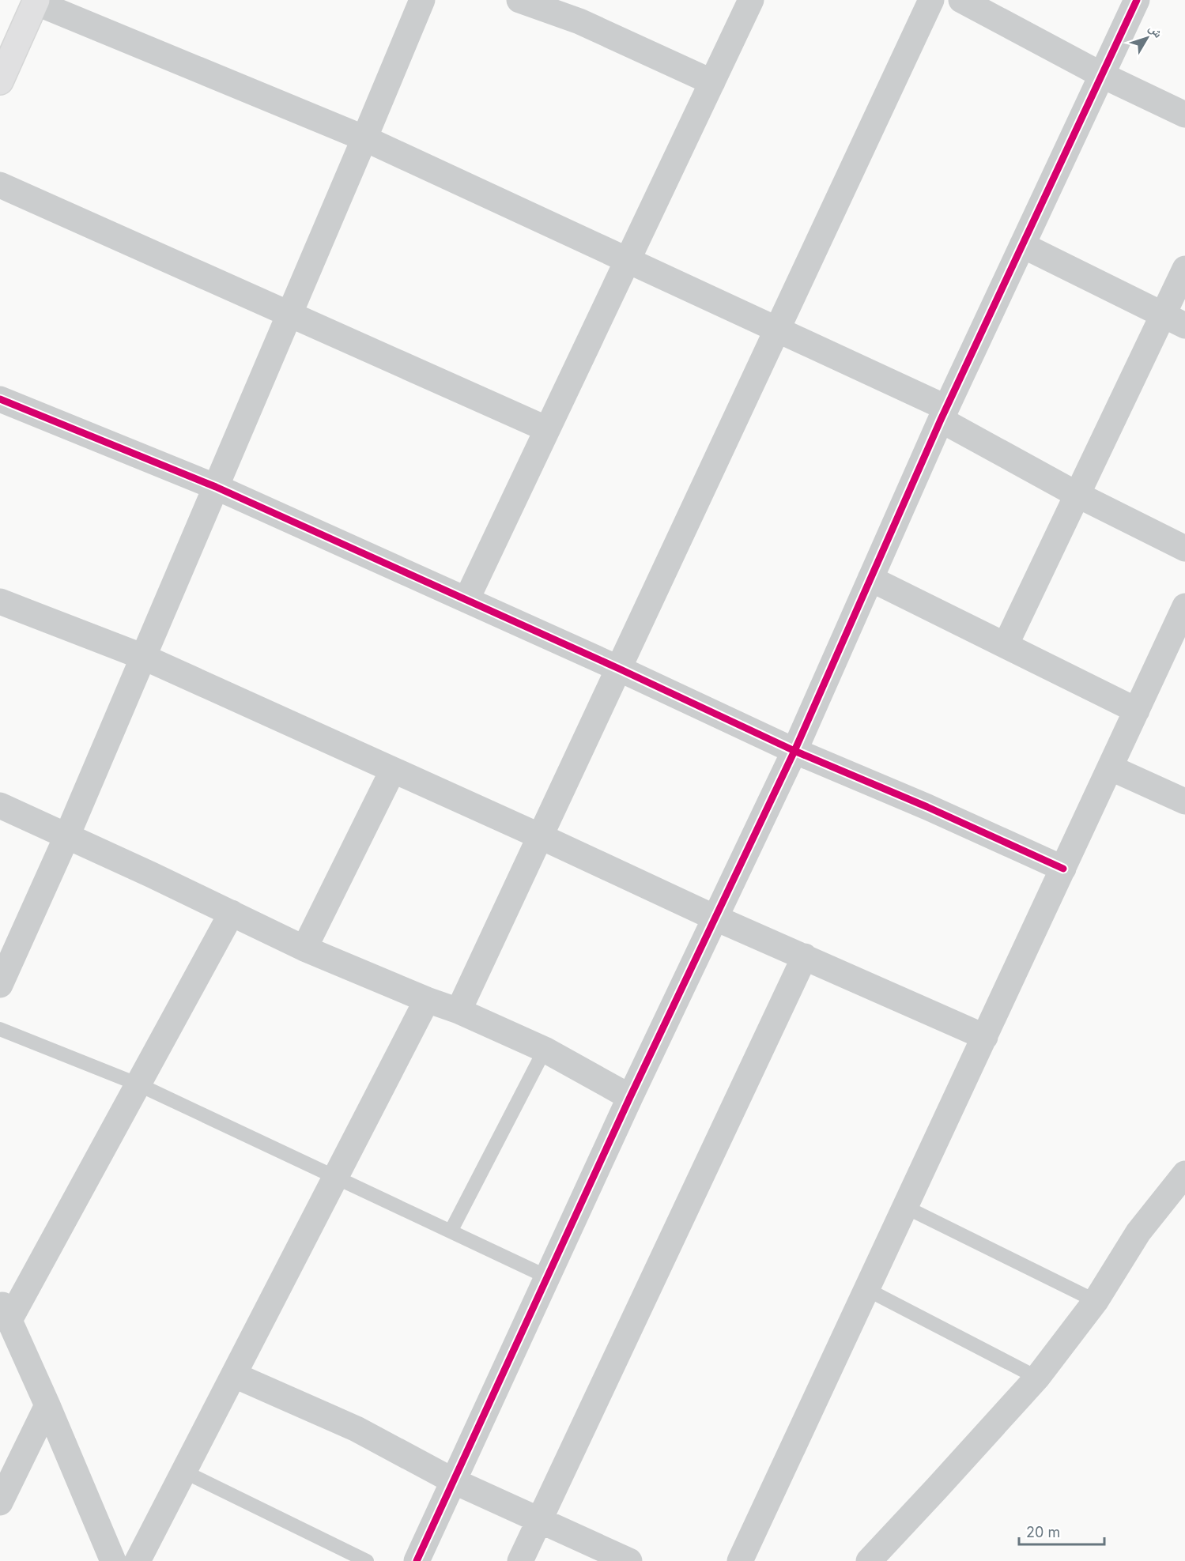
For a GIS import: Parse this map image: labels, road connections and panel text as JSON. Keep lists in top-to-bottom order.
{
  "scale_bar": "20 m",
  "north": "top right"
}
